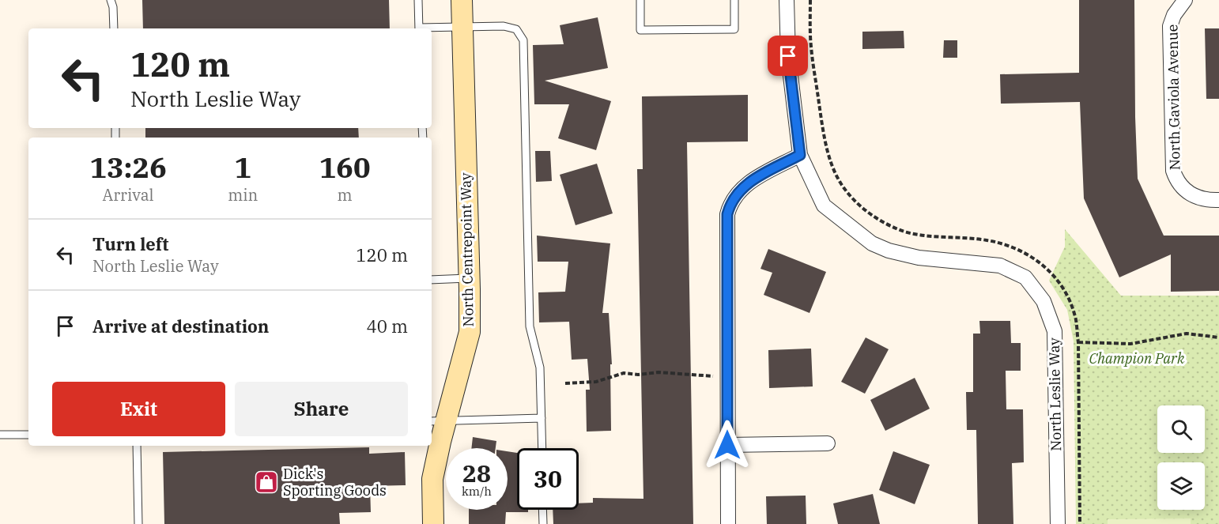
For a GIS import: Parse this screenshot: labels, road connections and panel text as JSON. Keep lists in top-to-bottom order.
{
  "streets": {
    "street": ["North Gaviola Avenue", "North Centrepoint Way", "North Leslie Way"]
  },
  "parks": ["Champion Park"],
  "places": {
    "shop": ["Dick's Sporting Goods"]
  },
  "page": {
    "turn": ["120 m", "North Leslie Way"],
    "eta": [
      "13:26",
      "Arrival",
      "1",
      "min",
      "160",
      "m"
    ],
    "list": [
      {
        "name": "Turn left",
        "note": "North Leslie Way",
        "value": "120 m"
      },
      {
        "name": "Arrive at destination",
        "value": "40 m"
      }
    ],
    "buttons": ["Exit", "Share"],
    "speed": "28 km/h",
    "limit": "30"
  }
}
